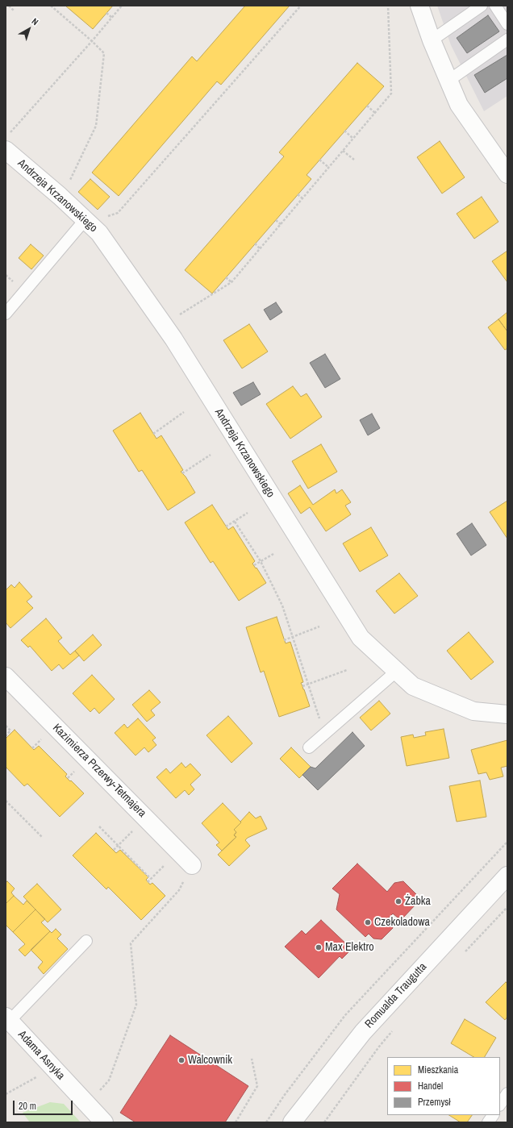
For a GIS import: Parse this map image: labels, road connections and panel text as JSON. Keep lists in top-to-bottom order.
{
  "streets": {
    "street": [
      "Andrzeja Krzanowskiego",
      "Kazimierza Przerwy-Tetmajera",
      "Romualda Traugutta",
      "Adama Asnyka"
    ]
  },
  "places": [
    "Żabka",
    "Czekoladowa",
    "Max Elektro",
    "Walcownik"
  ],
  "legend": ["Mieszkania", "Handel", "Przemysł"],
  "scale_bar": "20 m",
  "north": "top right"
}
